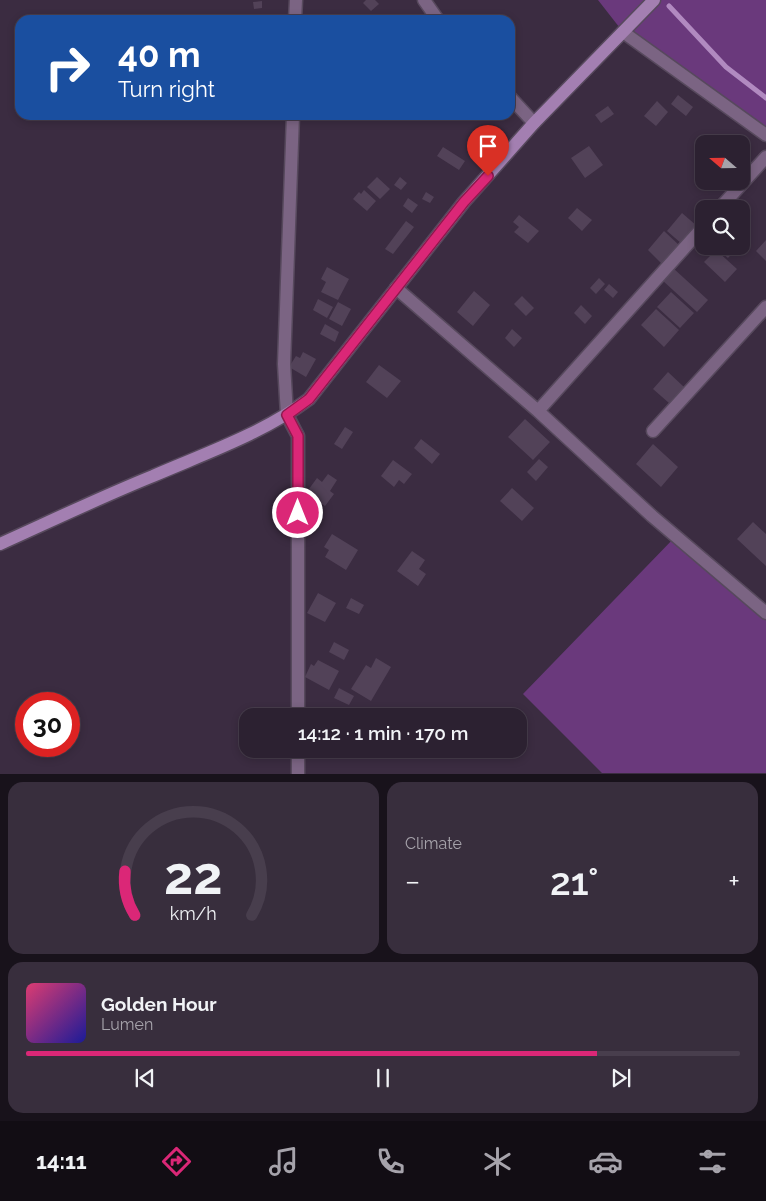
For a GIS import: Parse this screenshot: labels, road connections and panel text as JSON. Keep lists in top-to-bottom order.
{
  "north": "left",
  "page": {
    "turn": ["40 m", "Turn right"],
    "limit": "30",
    "trip": "14:12 · 1 min · 170 m",
    "tile": "Climate",
    "heat": ["−", "21°", "+"],
    "song": ["Golden Hour", "Lumen"],
    "tabs": "14:11",
    "gauge": ["22", "km/h"]
  }
}
